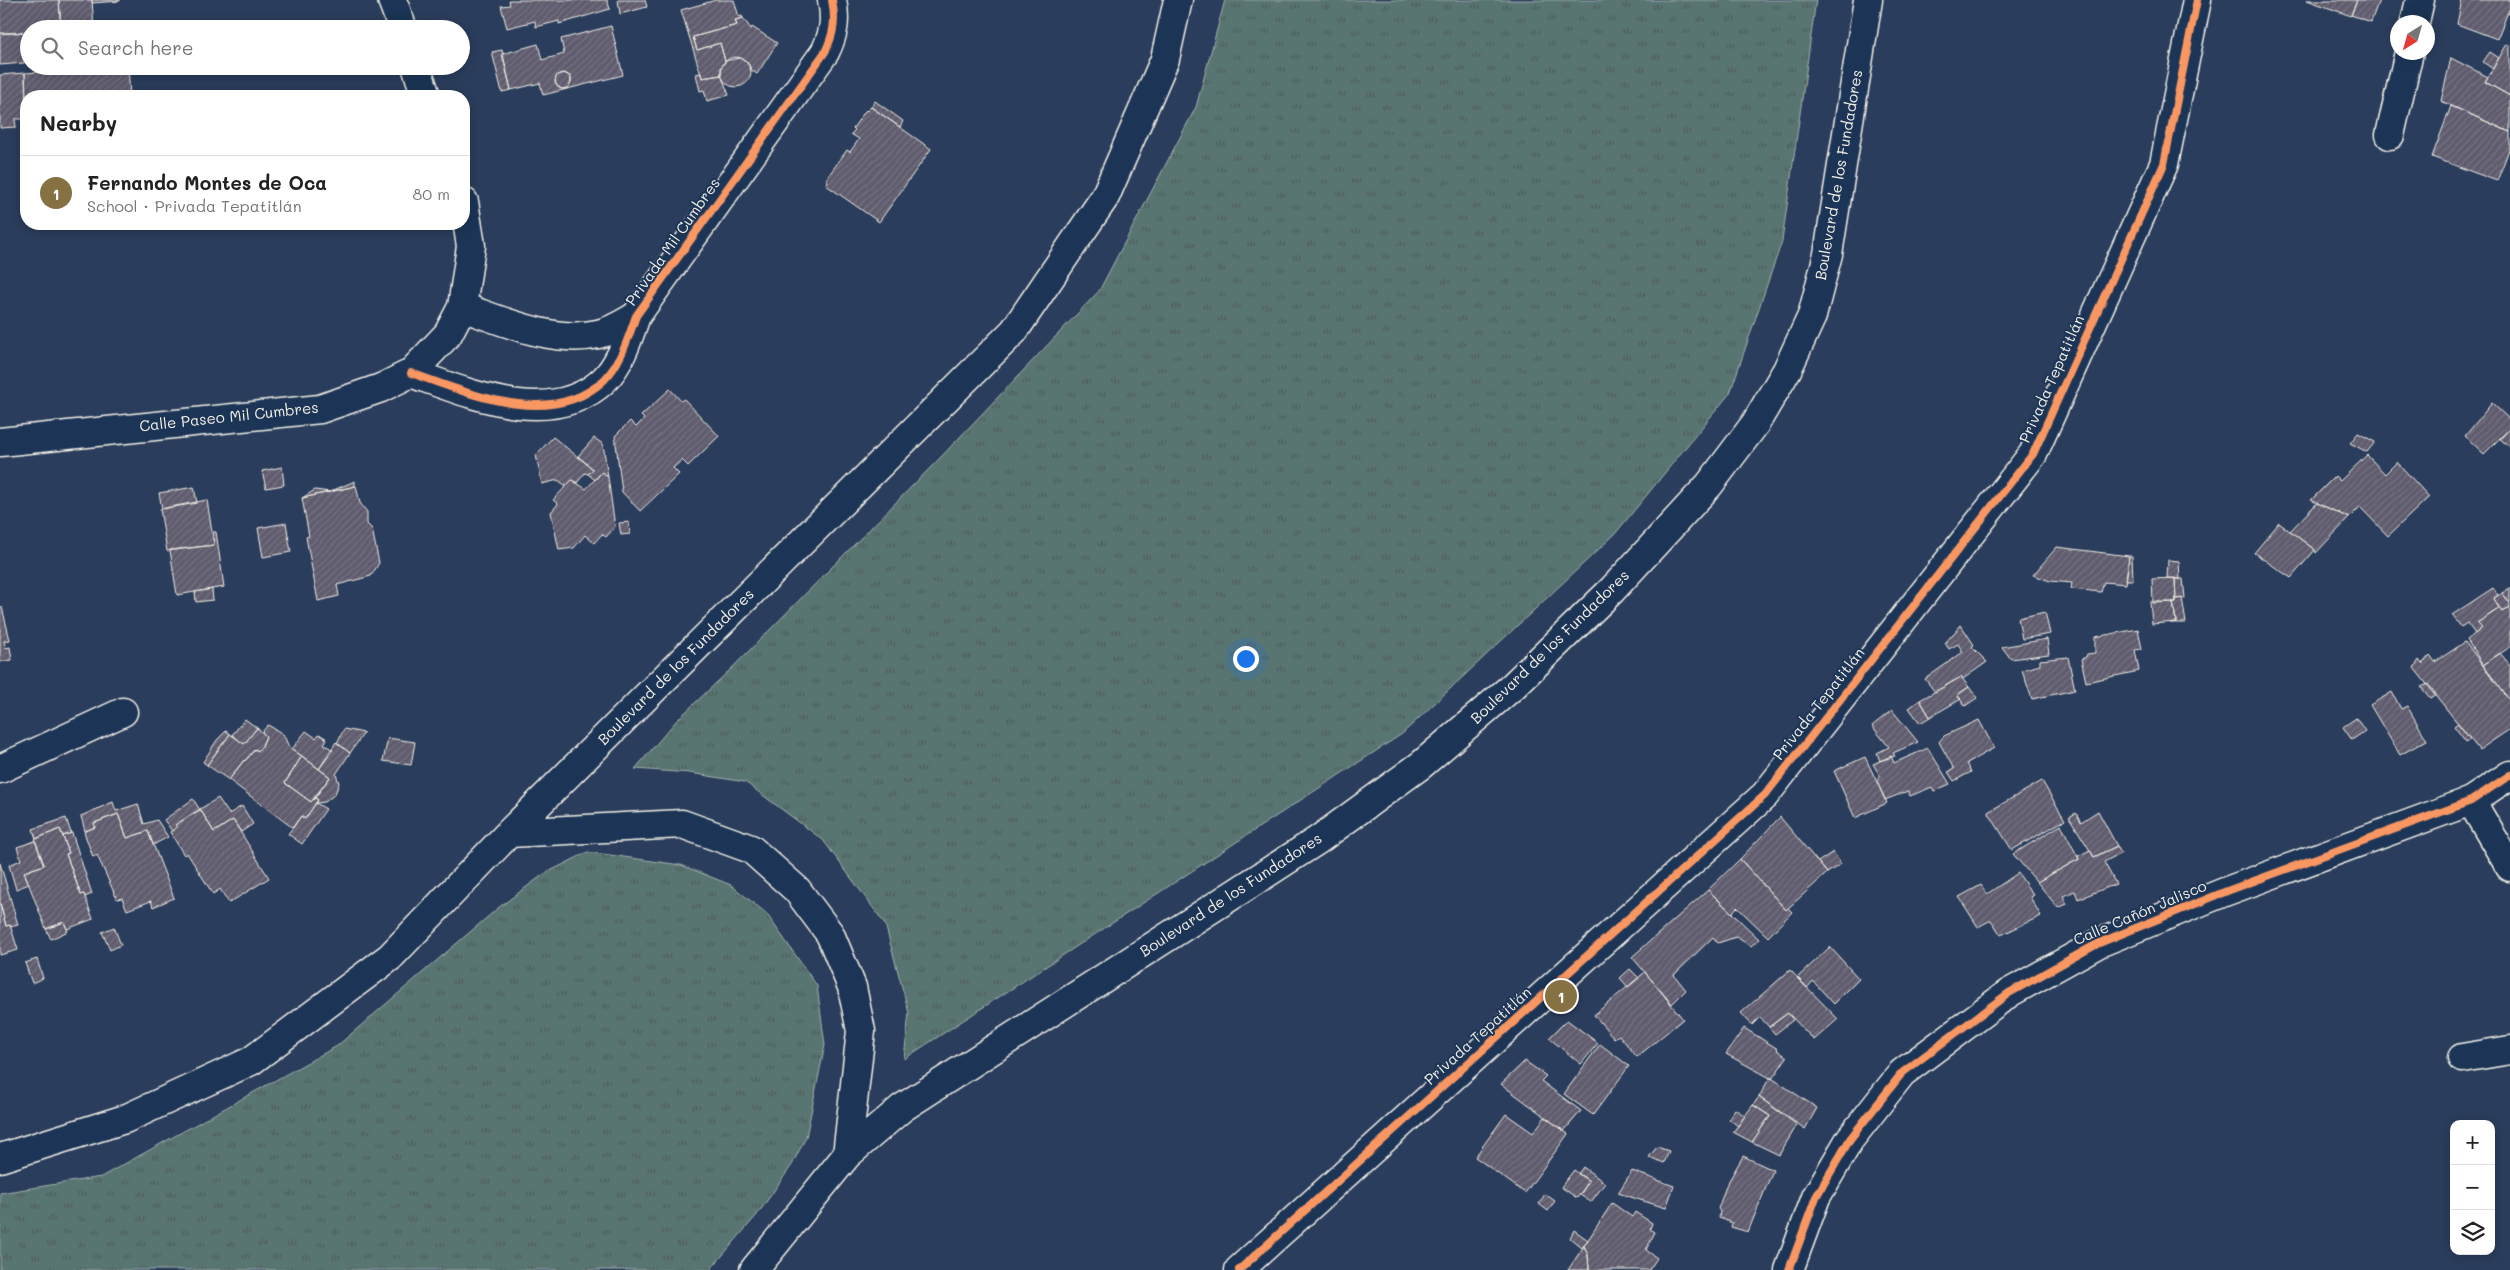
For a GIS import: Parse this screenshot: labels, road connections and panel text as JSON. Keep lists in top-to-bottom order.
{
  "streets": {
    "street": [
      "Boulevard de los Fundadores",
      "Privada Mil Cumbres",
      "Privada Tepatitlán",
      "Calle Paseo Mil Cumbres",
      "Calle Cañón Jalisco"
    ]
  },
  "crossings": [
    ["Privada Mil Cumbres", "Calle Paseo Mil Cumbres"]
  ],
  "north": "bottom left",
  "page": {
    "search": "Search here",
    "heading": "Nearby",
    "list": [
      {
        "mark": "1",
        "name": "Fernando Montes de Oca",
        "note": "School · Privada Tepatitlán",
        "value": "80 m"
      }
    ],
    "pins": "1",
    "map_buttons": ["+", "−"]
  }
}
